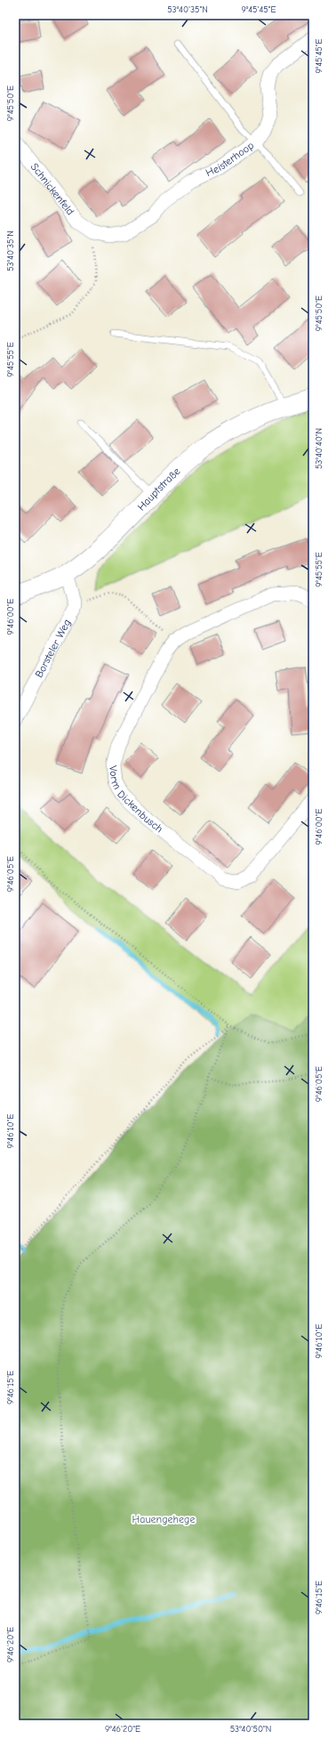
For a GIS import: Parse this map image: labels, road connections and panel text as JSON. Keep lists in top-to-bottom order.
{
  "streets": {
    "main road": ["Hauptstraße"],
    "street": [
      "Heisterhoop",
      "Schnickenfeld",
      "Borsteler Weg",
      "Vorm Dickenbusch"
    ]
  },
  "crossings": [
    ["Heisterhoop", "Schnickenfeld"]
  ],
  "parks": ["Hauengehege"],
  "coordinates": [
    "53°40'35\"N",
    "9°45'45\"E",
    "9°45'50\"E",
    "9°45'55\"E",
    "53°40'40\"N",
    "9°46'00\"E",
    "9°46'05\"E",
    "9°46'10\"E",
    "9°46'15\"E",
    "9°46'20\"E",
    "53°40'50\"N"
  ]
}
